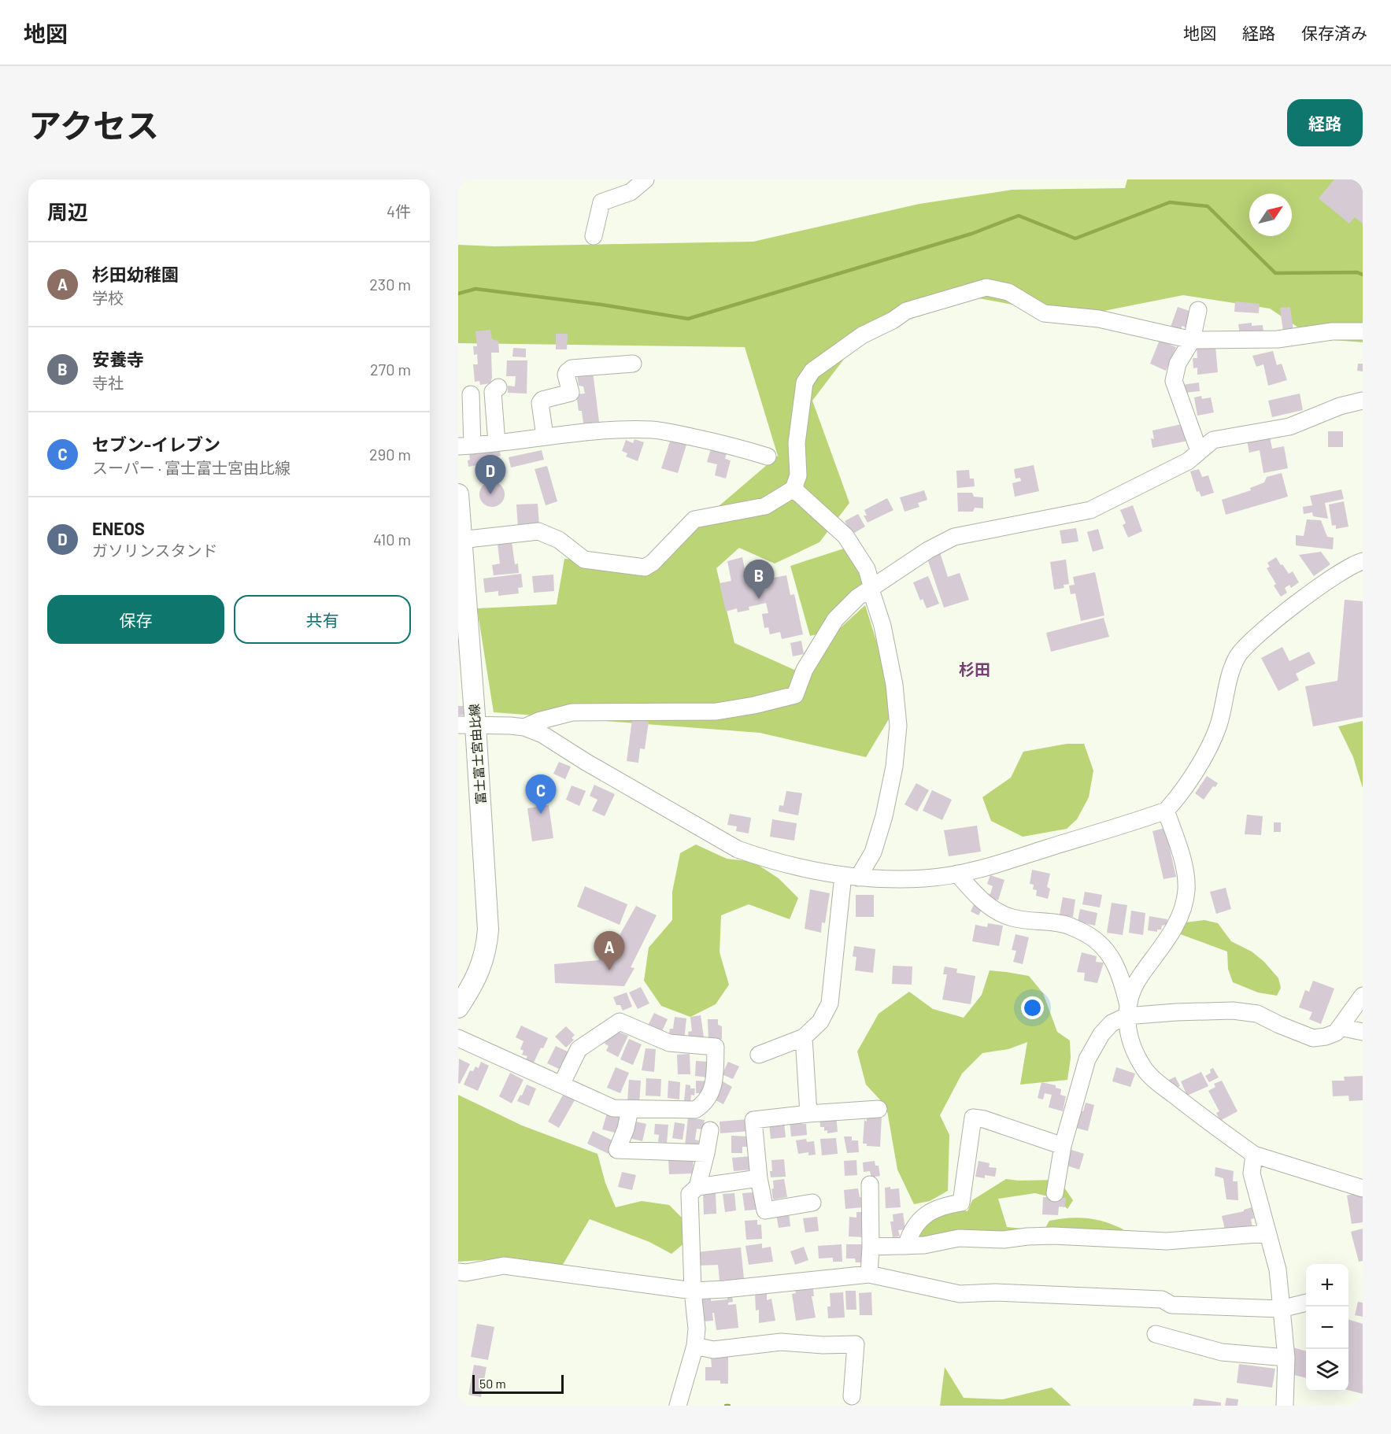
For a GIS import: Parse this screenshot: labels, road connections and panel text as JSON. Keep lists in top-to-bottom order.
{
  "streets": {
    "main road": ["富士富士宮由比線"]
  },
  "districts": ["杉田"],
  "scale_bar": "50 m",
  "north": "top right",
  "page": {
    "header": "地図",
    "nav": ["地図", "経路", "保存済み"],
    "title": "アクセス",
    "buttons": [
      "経路",
      ["保存", "共有"]
    ],
    "heading": ["周辺", "4件"],
    "list": [
      {
        "mark": "A",
        "name": "杉田幼稚園",
        "note": "学校",
        "value": "230 m"
      },
      {
        "mark": "B",
        "name": "安養寺",
        "note": "寺社",
        "value": "270 m"
      },
      {
        "mark": "C",
        "name": "セブン-イレブン",
        "note": "スーパー · 富士富士宮由比線",
        "value": "290 m"
      },
      {
        "mark": "D",
        "name": "ENEOS",
        "note": "ガソリンスタンド",
        "value": "410 m"
      }
    ],
    "pins": [
      "D",
      "B",
      "C",
      "A"
    ],
    "map_buttons": ["+", "−"],
    "scale": "50 m"
  }
}
